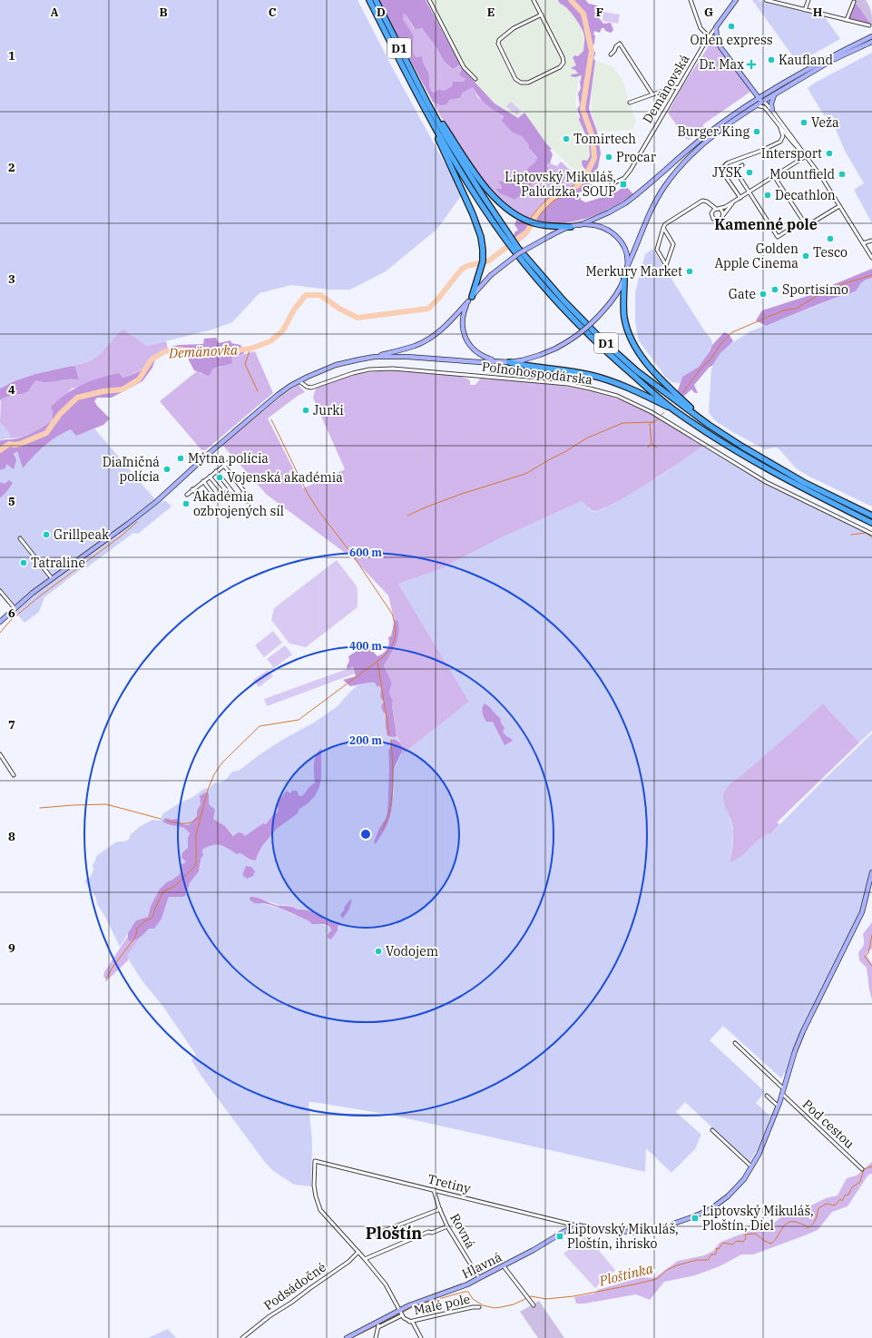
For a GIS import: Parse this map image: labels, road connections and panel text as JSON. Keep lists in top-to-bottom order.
{
  "streets": {
    "highway": ["D1"],
    "main road": ["Demänovská", "Hlavná"],
    "street": [
      "Poľnohospodárska",
      "Pod cestou",
      "Tretiny",
      "Rovná",
      "Podsádočné",
      "Malé pole"
    ]
  },
  "crossings": [
    ["Tretiny", "Rovná"],
    ["Tretiny", "Hlavná"],
    ["Tretiny", "Podsádočné"],
    ["Rovná", "Hlavná"]
  ],
  "districts": ["Kamenné pole", "Ploštín"],
  "water": ["Demänovka", "Ploštínka"],
  "places": {
    "other": [
      "Orlen express",
      "Kaufland",
      "Veža",
      "Burger King",
      "Tomirtech",
      "Intersport",
      "Procar",
      "JYSK",
      "Mountfield",
      "Decathlon",
      "Tesco",
      "Golden Apple Cinema",
      "Merkury Market",
      "Sportisimo",
      "Gate",
      "Jurki",
      "Mýtna polícia",
      "Diaľničná polícia",
      "Vojenská akadémia",
      "Akadémia ozbrojených síl",
      "Grillpeak",
      "Tatraline",
      "Vodojem"
    ],
    "health": ["Dr. Max"],
    "transit": ["Liptovský Mikuláš, Palúdzka, SOUP", "Liptovský Mikuláš, Ploštín, Diel", "Liptovský Mikuláš, Ploštín, ihrisko"]
  },
  "grid": {
    "columns": [
      "A",
      "B",
      "C",
      "D",
      "E",
      "F",
      "G",
      "H"
    ],
    "rows": [
      "1",
      "2",
      "3",
      "4",
      "5",
      "6",
      "7",
      "8",
      "9"
    ]
  },
  "rings": ["600 m", "400 m", "200 m"]
}
